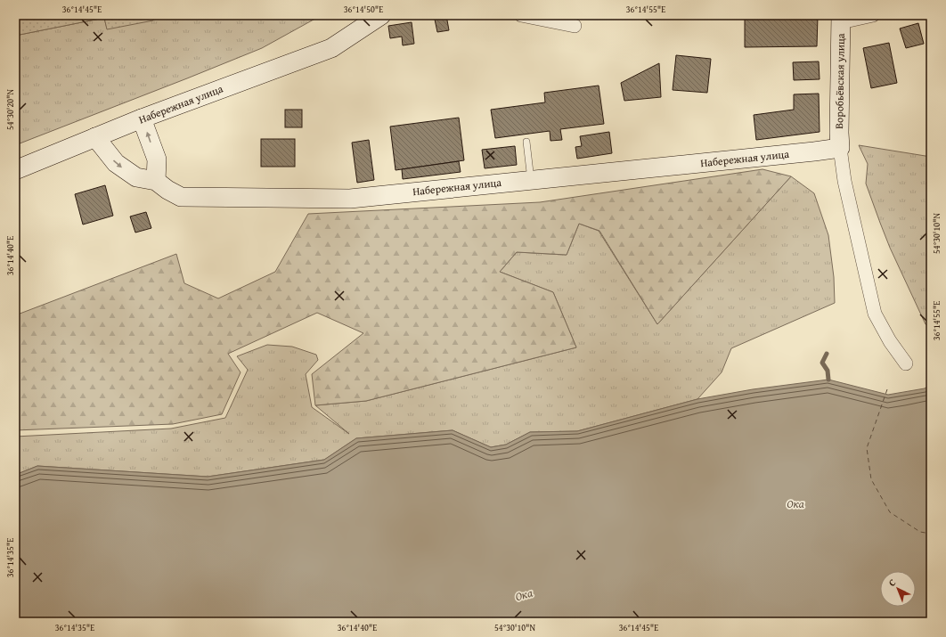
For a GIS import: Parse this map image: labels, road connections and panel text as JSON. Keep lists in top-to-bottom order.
{
  "streets": {
    "street": ["Воробьёвская улица", "Набережная улица"]
  },
  "crossings": [
    ["Воробьёвская улица", "Набережная улица"]
  ],
  "water": ["Ока"],
  "north": "top left",
  "coordinates": [
    "36°14'45\"E",
    "36°14'50\"E",
    "36°14'55\"E",
    "54°30'20\"N",
    "54°30'10\"N",
    "36°14'40\"E",
    "36°14'35\"E"
  ]
}
